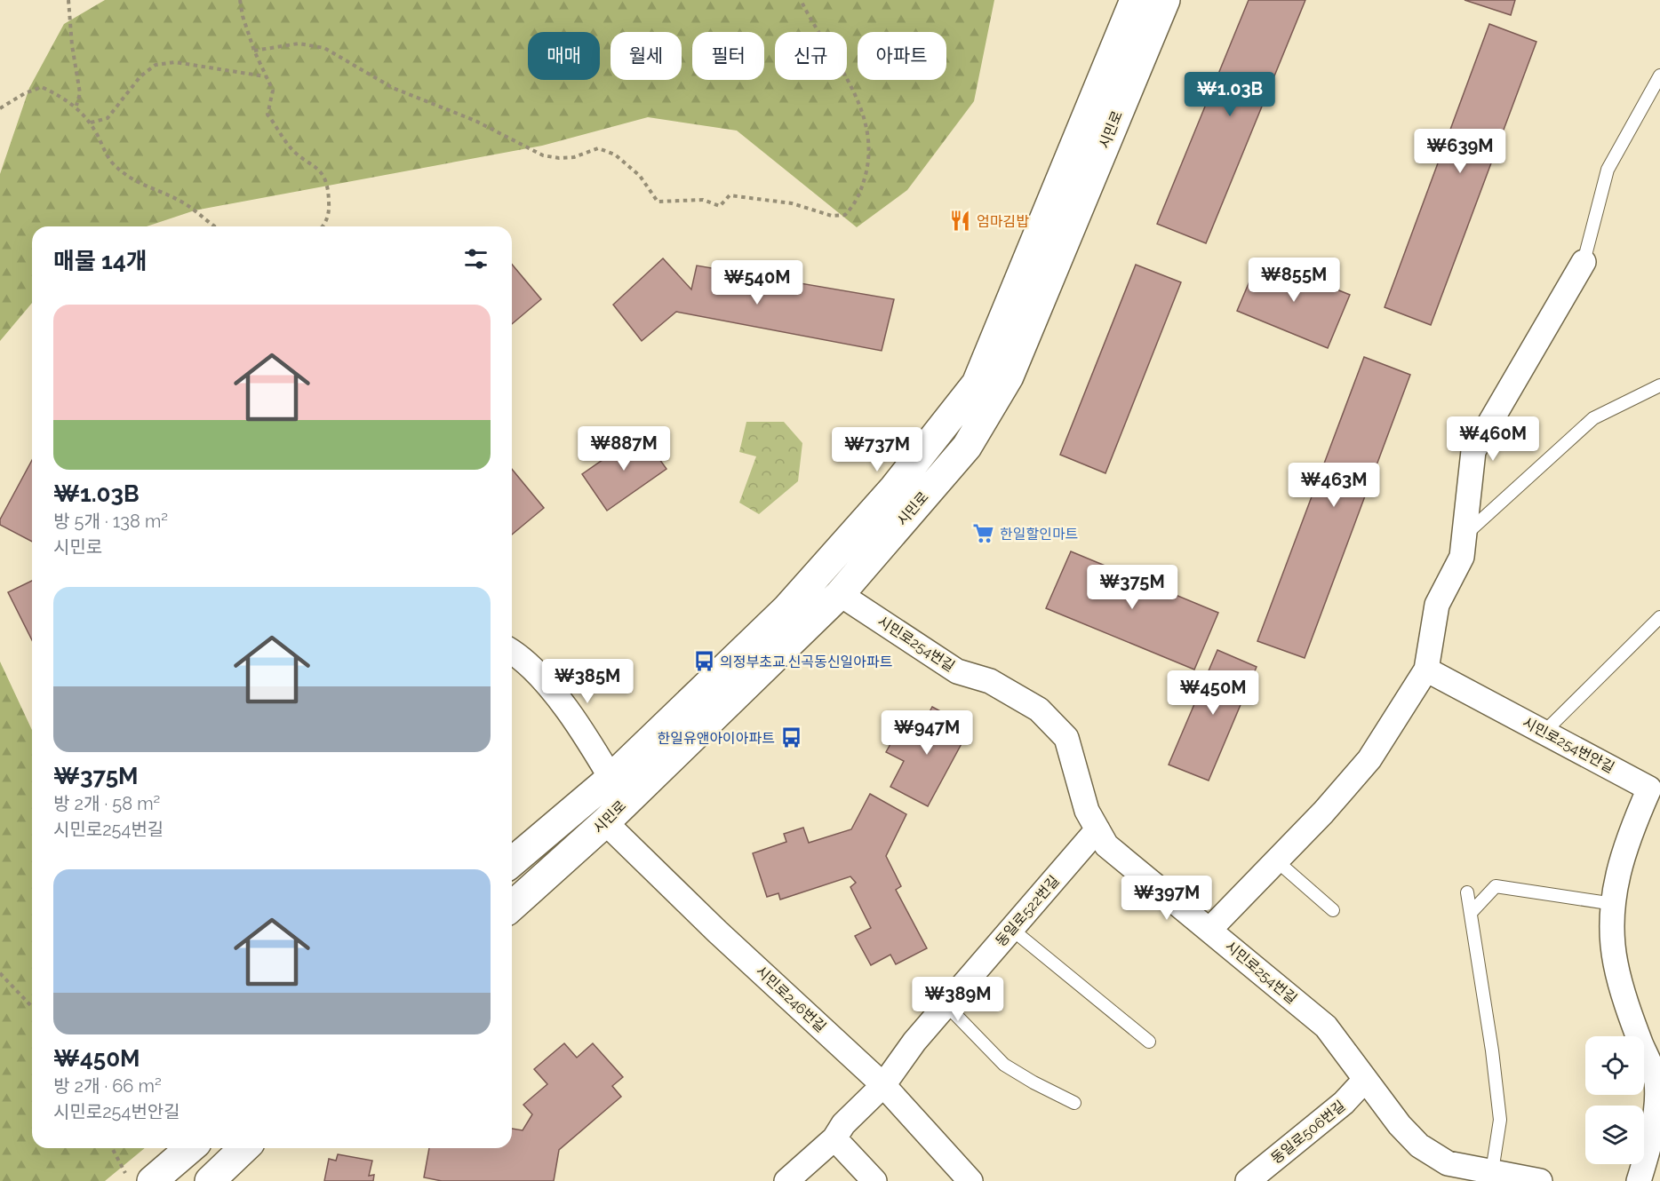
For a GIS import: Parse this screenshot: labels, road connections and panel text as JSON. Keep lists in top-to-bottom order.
{
  "streets": {
    "street": [
      "시민로",
      "시민로254번길",
      "시민로254번안길",
      "동일로522번길",
      "시민로246번길",
      "동일로506번길"
    ]
  },
  "crossings": [
    ["시민로", "시민로254번길"],
    ["시민로", "시민로246번길"],
    ["시민로254번길", "동일로522번길"],
    ["시민로254번길", "동일로506번길"],
    ["동일로522번길", "시민로246번길"]
  ],
  "places": {
    "restaurant": ["엄마김밥"],
    "supermarket": ["한일할인마트"],
    "bus stop": ["의정부초교.신곡동신일아파트", "한일유앤아이아파트"]
  },
  "page": {
    "chip": [
      "매매",
      "월세",
      "필터",
      "신규",
      "아파트"
    ],
    "price": [
      "₩1.03B",
      "₩639M",
      "₩855M",
      "₩540M",
      "₩460M",
      "₩887M",
      "₩737M",
      "₩463M",
      "₩375M",
      "₩385M",
      "₩450M",
      "₩947M",
      "₩397M",
      "₩389M"
    ],
    "heading": "매물 14개",
    "list": [
      {
        "name": "₩1.03B",
        "note": "방 5개 · 138 m² · 시민로"
      },
      {
        "name": "₩375M",
        "note": "방 2개 · 58 m² · 시민로254번길"
      },
      {
        "name": "₩450M",
        "note": "방 2개 · 66 m² · 시민로254번안길"
      }
    ]
  }
}
